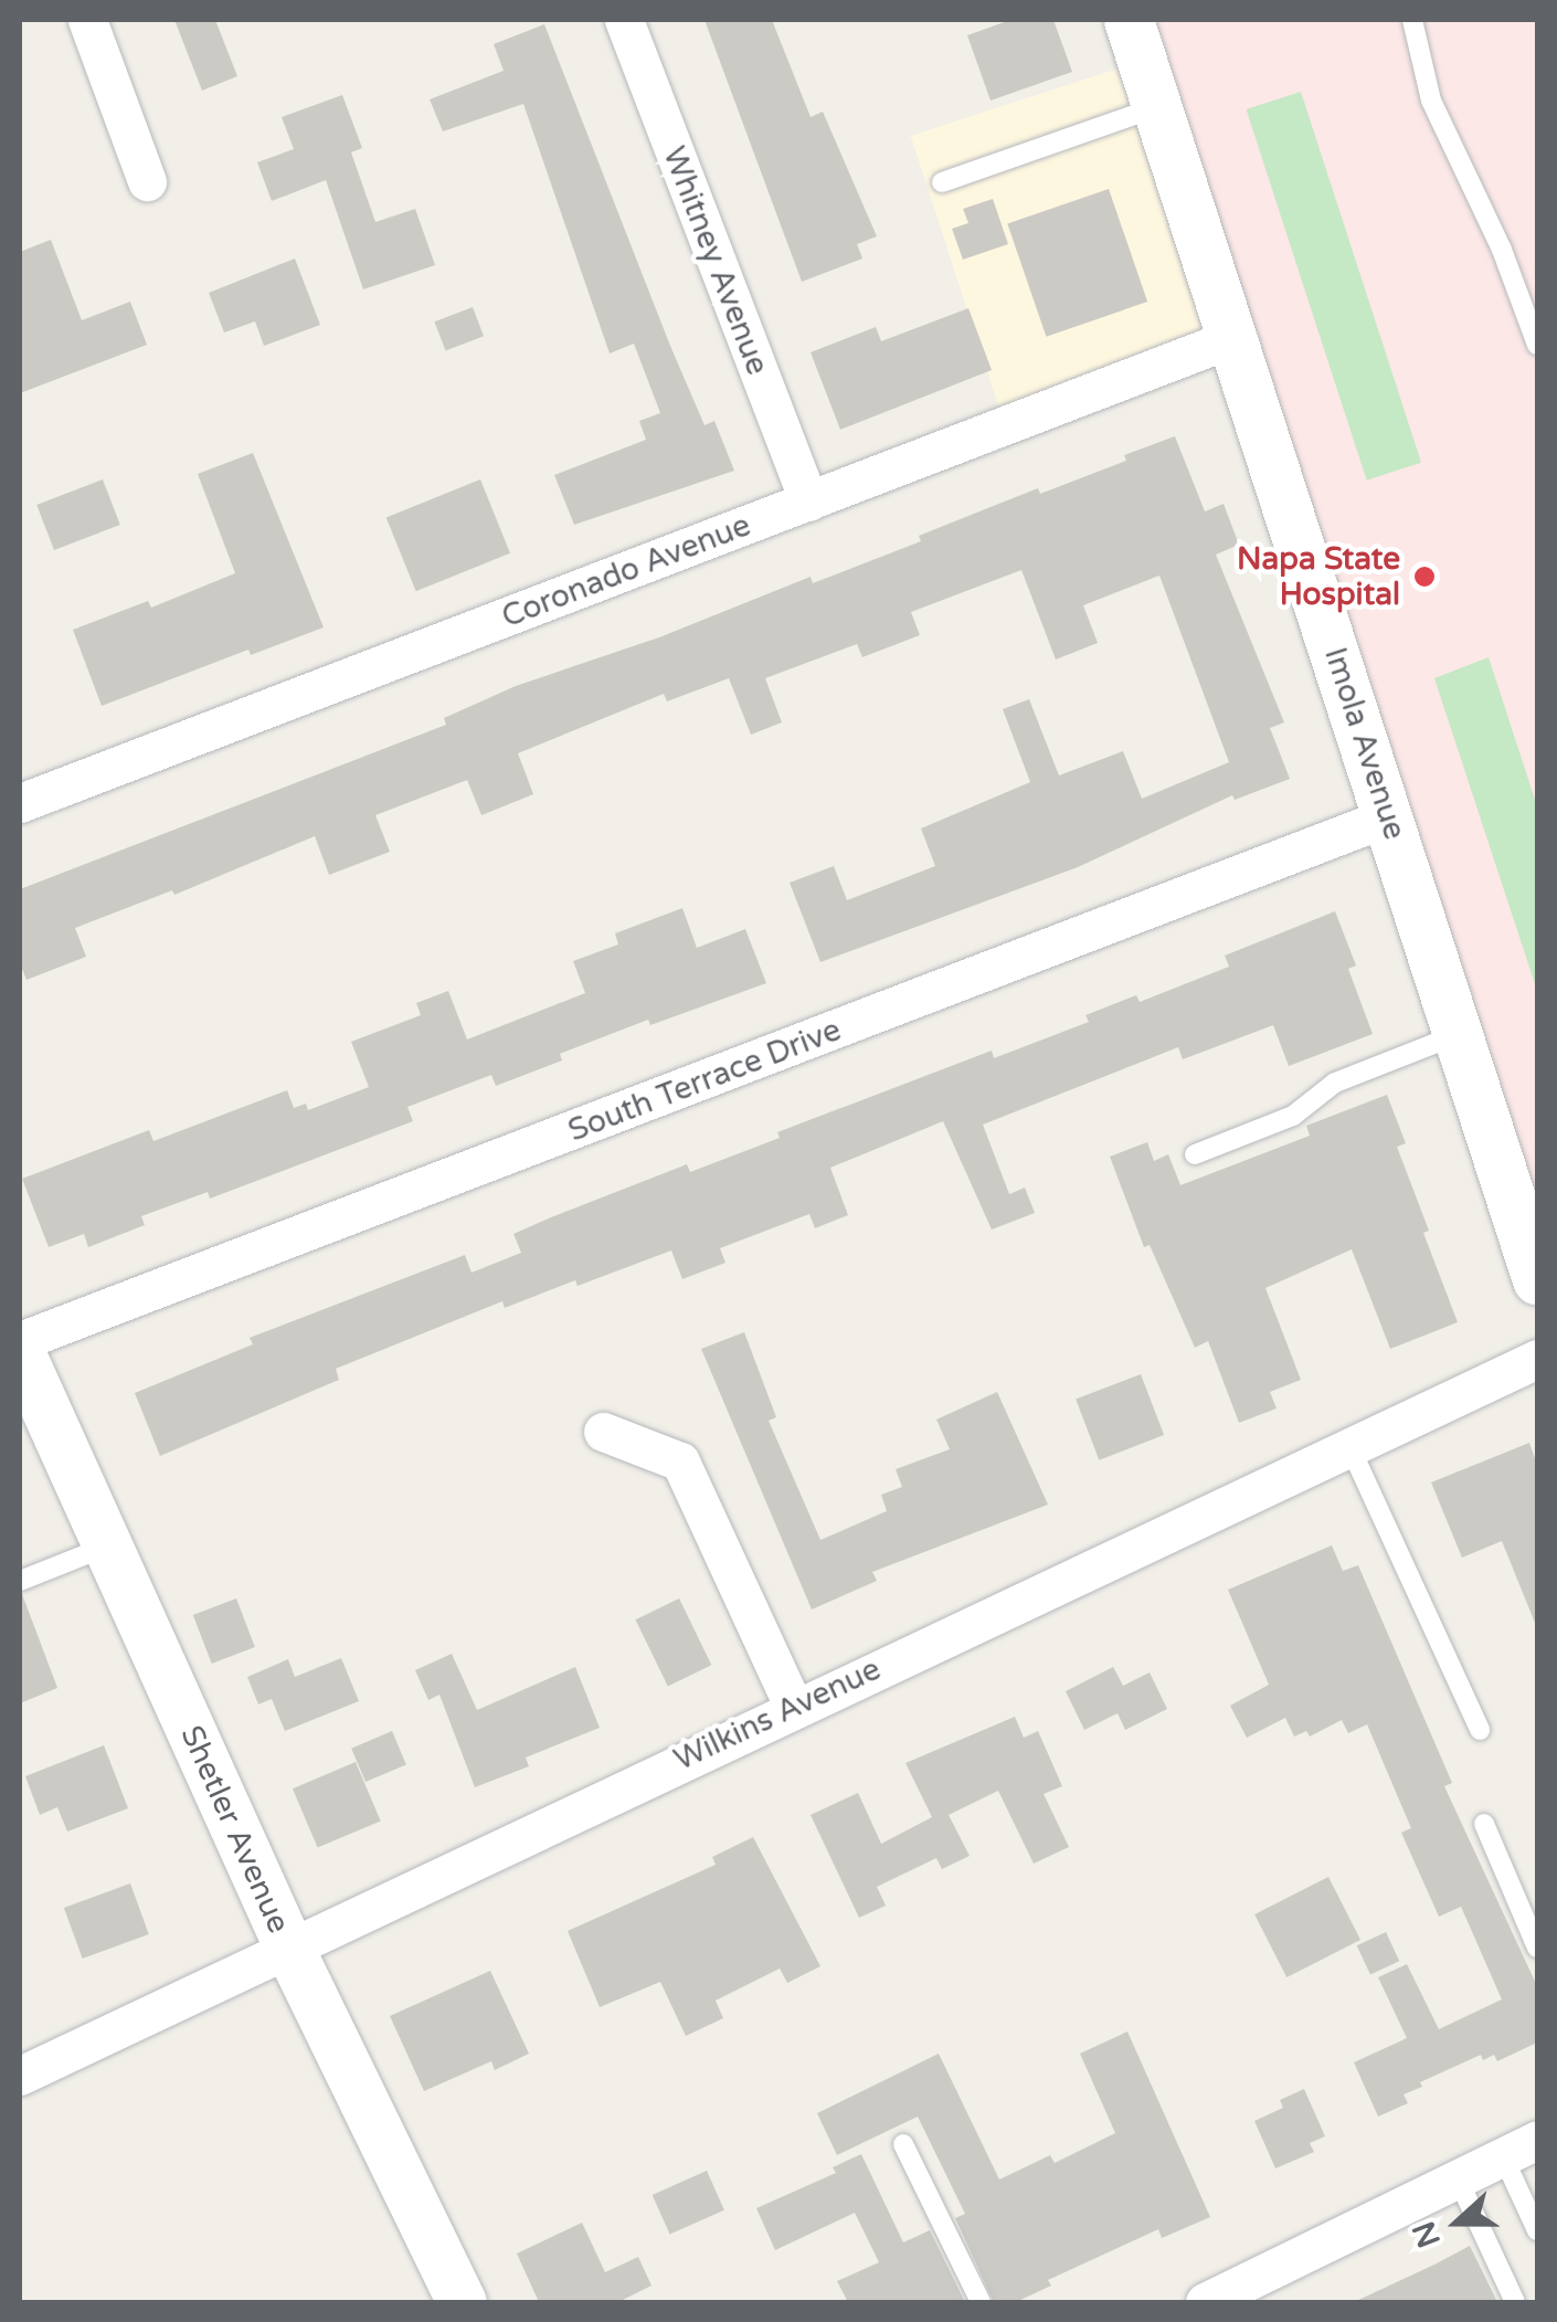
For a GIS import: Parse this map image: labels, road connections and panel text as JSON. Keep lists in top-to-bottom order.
{
  "streets": {
    "street": [
      "Whitney Avenue",
      "Coronado Avenue",
      "Imola Avenue",
      "South Terrace Drive",
      "Wilkins Avenue",
      "Shetler Avenue"
    ]
  },
  "crossings": [
    ["Whitney Avenue", "Coronado Avenue"],
    ["Coronado Avenue", "Imola Avenue"],
    ["Imola Avenue", "South Terrace Drive"],
    ["Wilkins Avenue", "Shetler Avenue"]
  ],
  "places": ["Napa State Hospital"],
  "north": "left"
}
